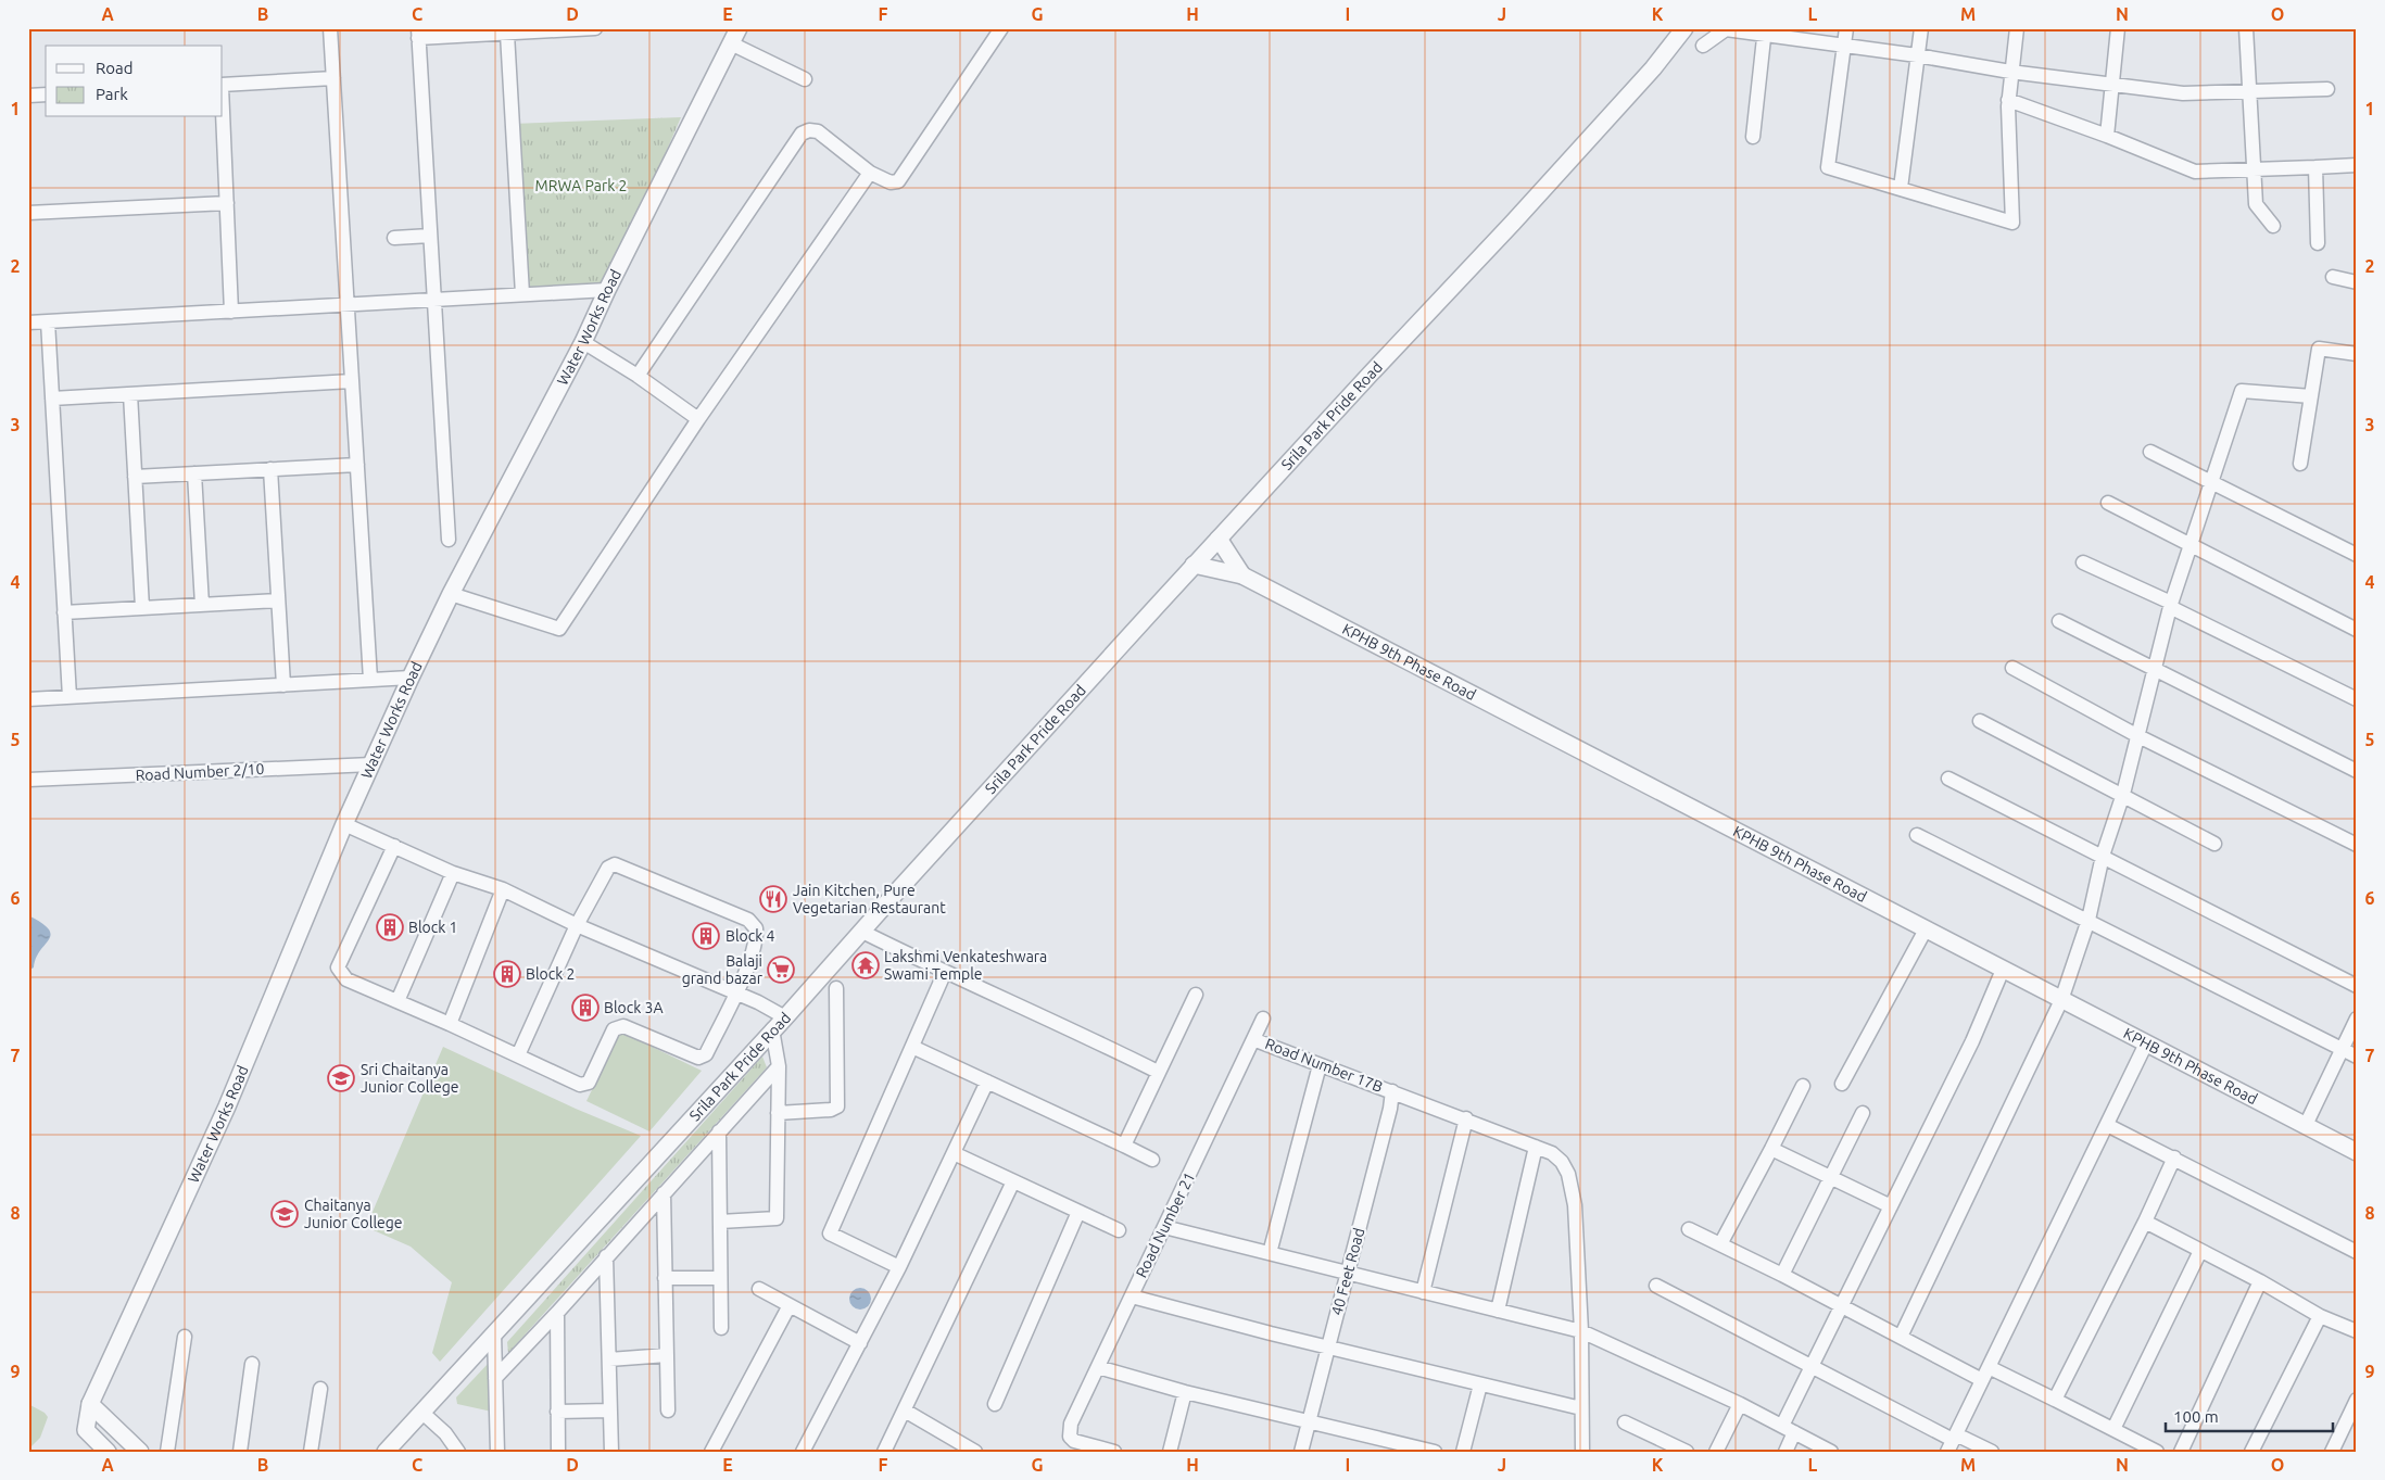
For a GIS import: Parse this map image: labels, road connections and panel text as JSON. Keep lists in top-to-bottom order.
{
  "streets": {
    "street": [
      "Water Works Road",
      "Srila Park Pride Road",
      "KPHB 9th Phase Road",
      "Road Number 2/10",
      "Road Number 17B",
      "Road Number 21",
      "40 Feet Road"
    ]
  },
  "crossings": [
    ["Water Works Road", "Road Number 2/10"],
    ["Srila Park Pride Road", "KPHB 9th Phase Road"],
    ["Road Number 17B", "Road Number 21"],
    ["Road Number 17B", "40 Feet Road"]
  ],
  "parks": ["MRWA Park 2"],
  "places": {
    "restaurant": ["Jain Kitchen, Pure Vegetarian Restaurant"],
    "building": [
      "Block 1",
      "Block 4",
      "Block 2",
      "Block 3A"
    ],
    "temple": ["Lakshmi Venkateshwara Swami Temple"],
    "supermarket": ["Balaji grand bazar"],
    "school or university": ["Sri Chaitanya Junior College", "Chaitanya Junior College"]
  },
  "legend": ["Road", "Park"],
  "scale_bar": "100 m",
  "grid": {
    "columns": [
      "A",
      "B",
      "C",
      "D",
      "E",
      "F",
      "G",
      "H",
      "I",
      "J",
      "K",
      "L",
      "M",
      "N",
      "O"
    ],
    "rows": [
      "1",
      "2",
      "3",
      "4",
      "5",
      "6",
      "7",
      "8",
      "9"
    ]
  }
}
